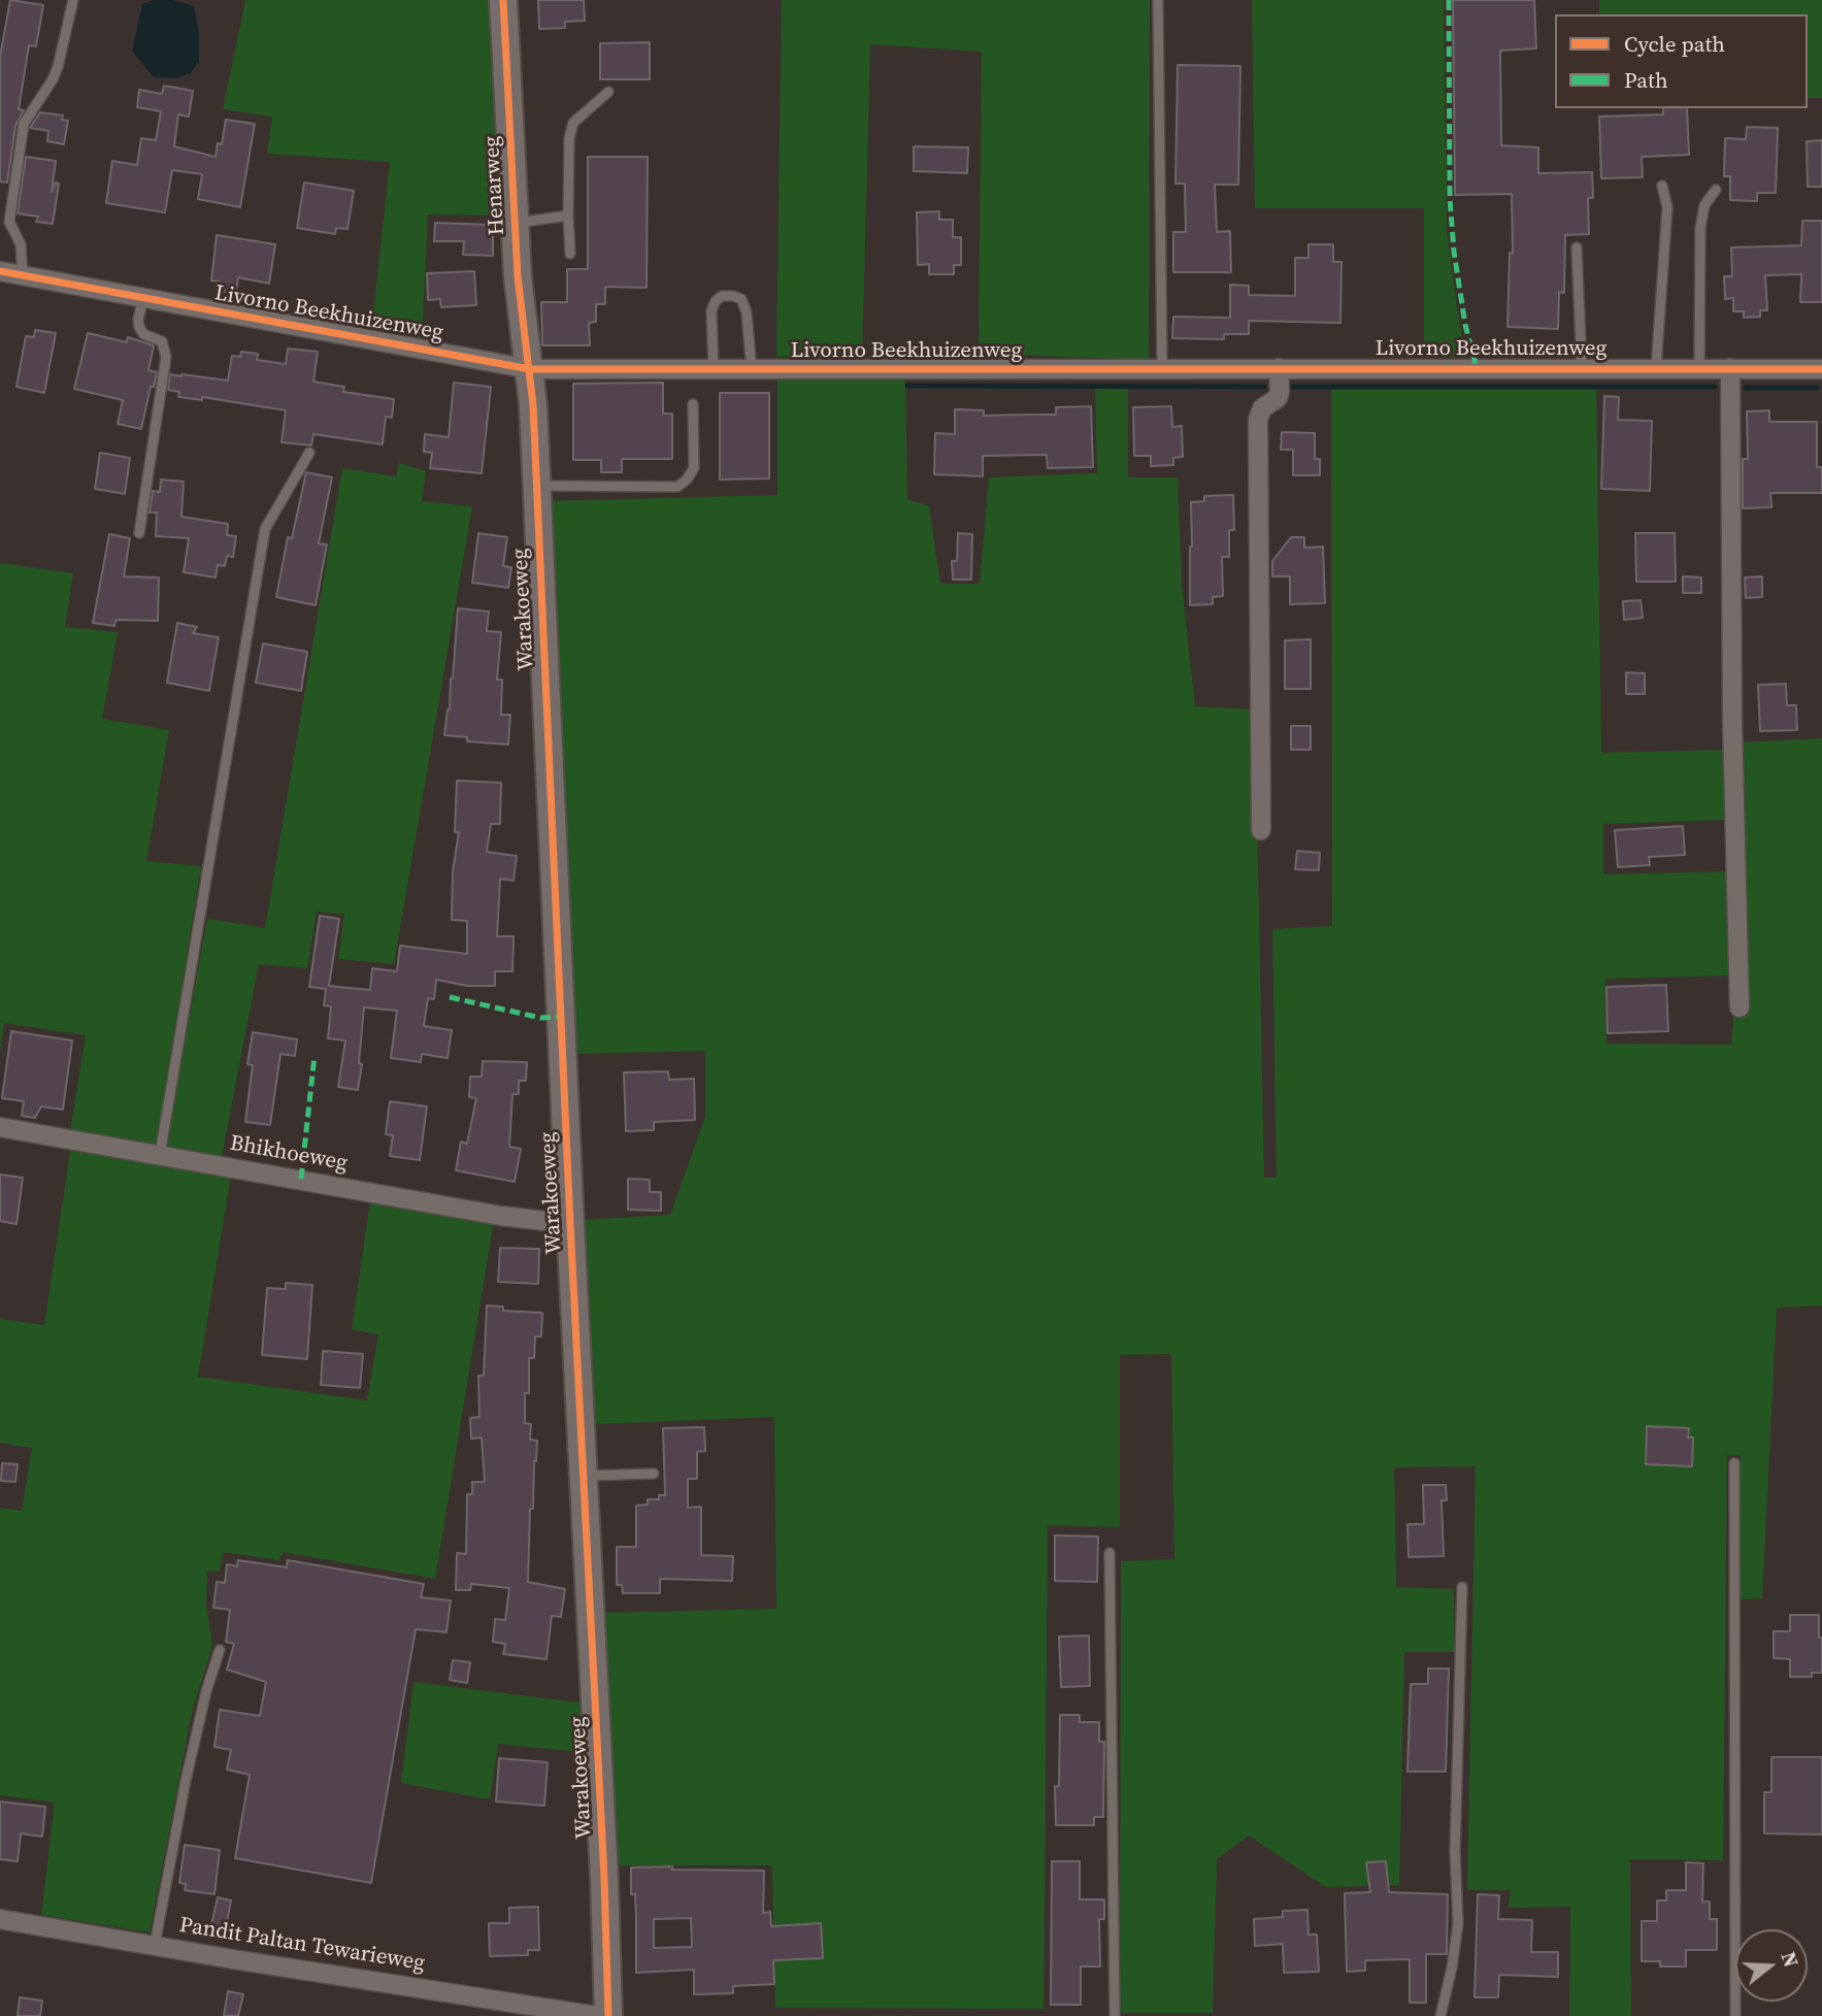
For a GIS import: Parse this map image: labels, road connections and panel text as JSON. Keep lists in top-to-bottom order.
{
  "streets": {
    "street": [
      "Henarweg",
      "Livorno Beekhuizenweg",
      "Warakoeweg",
      "Bhikhoeweg",
      "Pandit Paltan Tewarieweg"
    ]
  },
  "crossings": [
    ["Henarweg", "Livorno Beekhuizenweg"],
    ["Henarweg", "Warakoeweg"],
    ["Livorno Beekhuizenweg", "Warakoeweg"],
    ["Warakoeweg", "Bhikhoeweg"]
  ],
  "legend": ["Cycle path", "Path"],
  "north": "right"
}
